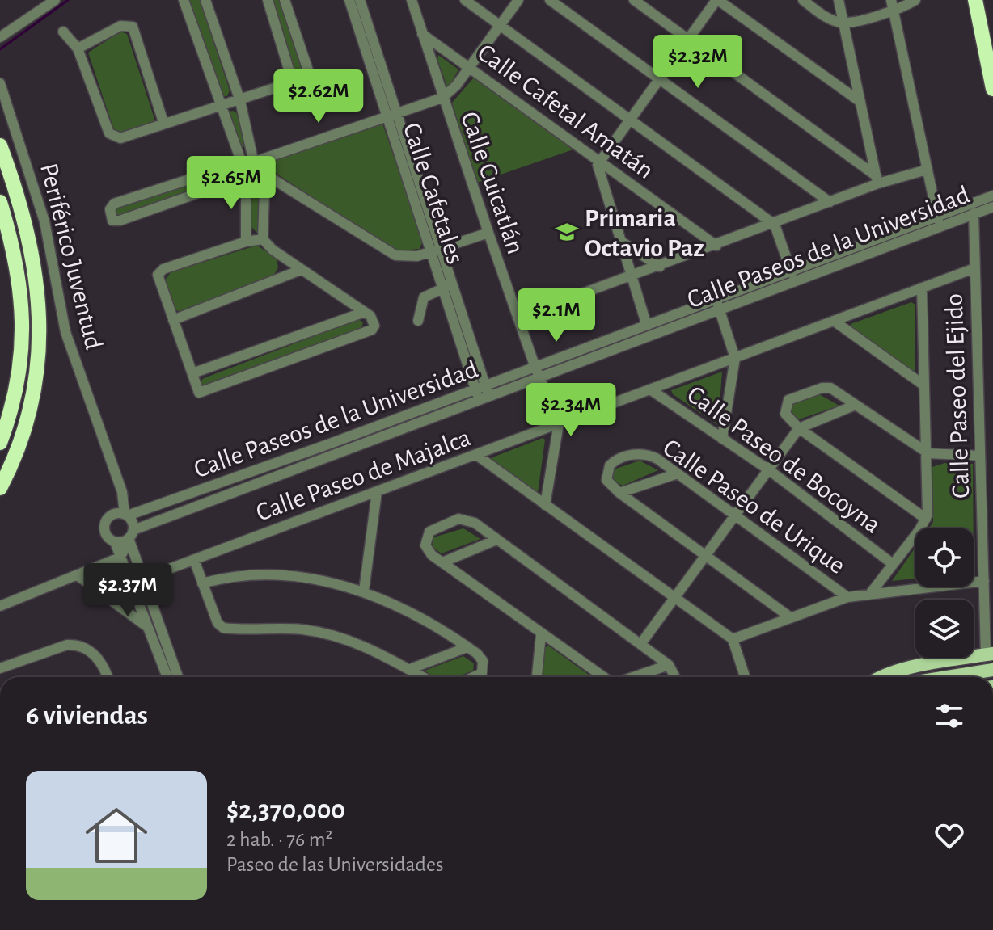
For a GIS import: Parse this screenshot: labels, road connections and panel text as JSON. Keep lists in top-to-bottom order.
{
  "streets": {
    "street": [
      "Calle Cafetal Amatán",
      "Calle Cuicatlán",
      "Calle Cafetales",
      "Calle Paseos de la Universidad",
      "Periférico Juventud",
      "Calle Paseo del Ejido",
      "Calle Paseo de Bocoyna",
      "Calle Paseo de Majalca",
      "Calle Paseo de Urique"
    ]
  },
  "crossings": [
    ["Calle Cafetal Amatán", "Calle Cuicatlán"],
    ["Calle Cuicatlán", "Calle Paseos de la Universidad"],
    ["Calle Cuicatlán", "Calle Paseo de Majalca"],
    ["Calle Cafetales", "Calle Paseos de la Universidad"],
    ["Calle Paseos de la Universidad", "Periférico Juventud"],
    ["Calle Paseos de la Universidad", "Calle Paseo del Ejido"],
    ["Calle Paseo del Ejido", "Calle Paseo de Majalca"],
    ["Calle Paseo de Bocoyna", "Calle Paseo de Majalca"]
  ],
  "places": {
    "school or university": ["Primaria Octavio Paz"]
  },
  "page": {
    "price": [
      "$2.32M",
      "$2.62M",
      "$2.65M",
      "$2.1M",
      "$2.34M",
      "$2.37M"
    ],
    "heading": "6 viviendas",
    "list": [
      {
        "name": "$2,370,000",
        "note": "2 hab. · 76 m² · Paseo de las Universidades"
      }
    ]
  }
}
